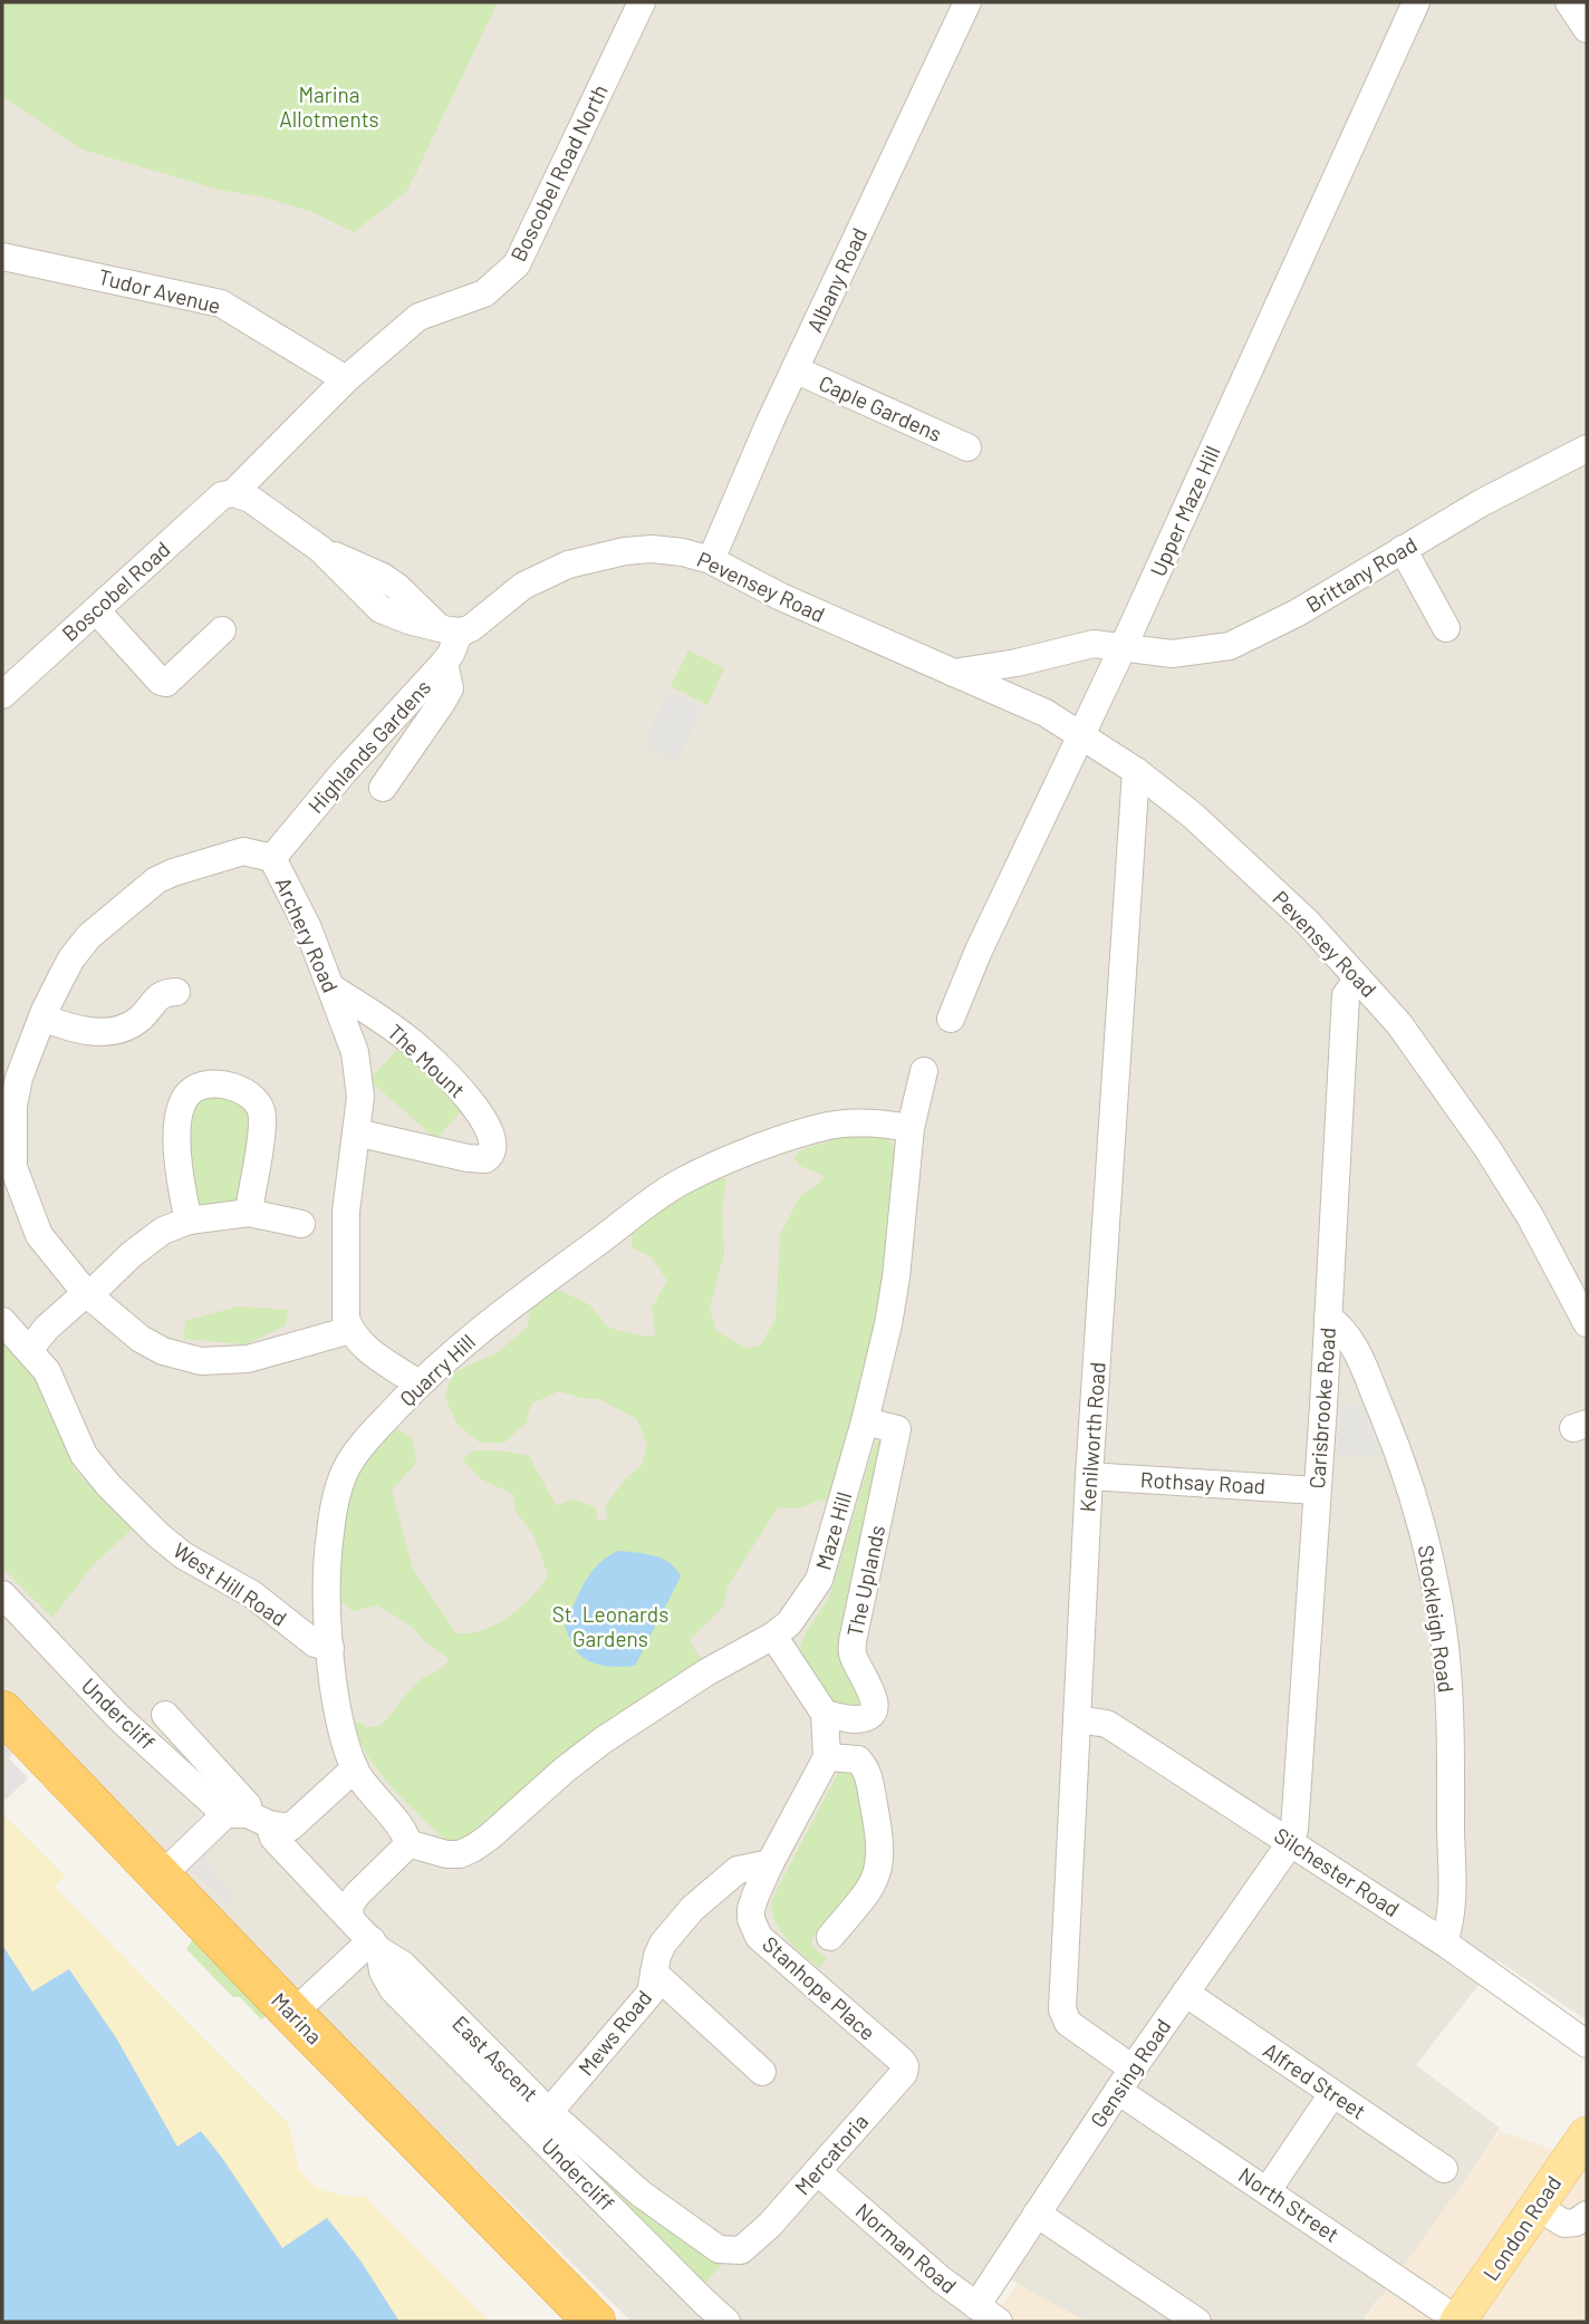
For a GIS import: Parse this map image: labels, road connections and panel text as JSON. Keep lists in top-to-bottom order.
{
  "streets": {
    "highway": ["Marina"],
    "main road": ["London Road"],
    "street": [
      "Boscobel Road North",
      "Albany Road",
      "Tudor Avenue",
      "Caple Gardens",
      "Upper Maze Hill",
      "Brittany Road",
      "Pevensey Road",
      "Boscobel Road",
      "Highlands Gardens",
      "Archery Road",
      "The Mount",
      "Quarry Hill",
      "Carisbrooke Road",
      "Kenilworth Road",
      "Rothsay Road",
      "Maze Hill",
      "The Uplands",
      "West Hill Road",
      "Stockleigh Road",
      "Undercliff",
      "Silchester Road",
      "Stanhope Place",
      "Mews Road",
      "East Ascent",
      "Gensing Road",
      "Alfred Street",
      "Mercatoria",
      "North Street",
      "Norman Road"
    ]
  },
  "crossings": [
    ["Boscobel Road North", "Tudor Avenue"],
    ["Boscobel Road North", "Boscobel Road"],
    ["Albany Road", "Caple Gardens"],
    ["Albany Road", "Pevensey Road"],
    ["Upper Maze Hill", "Brittany Road"],
    ["Upper Maze Hill", "Pevensey Road"],
    ["Pevensey Road", "Highlands Gardens"],
    ["Pevensey Road", "Carisbrooke Road"],
    ["Pevensey Road", "Kenilworth Road"],
    ["Highlands Gardens", "Archery Road"],
    ["Archery Road", "The Mount"],
    ["Quarry Hill", "Maze Hill"],
    ["Quarry Hill", "West Hill Road"],
    ["Carisbrooke Road", "Rothsay Road"],
    ["Carisbrooke Road", "Stockleigh Road"],
    ["Carisbrooke Road", "Silchester Road"],
    ["Carisbrooke Road", "Gensing Road"],
    ["Kenilworth Road", "Rothsay Road"],
    ["Kenilworth Road", "Silchester Road"],
    ["Kenilworth Road", "Gensing Road"],
    ["Kenilworth Road", "North Street"],
    ["Maze Hill", "The Uplands"],
    ["Stockleigh Road", "Silchester Road"],
    ["Undercliff", "East Ascent"],
    ["Silchester Road", "Gensing Road"],
    ["Stanhope Place", "Mews Road"],
    ["Stanhope Place", "Mercatoria"],
    ["Mews Road", "East Ascent"],
    ["East Ascent", "Mercatoria"],
    ["Gensing Road", "Alfred Street"],
    ["Gensing Road", "North Street"],
    ["Gensing Road", "Norman Road"],
    ["Mercatoria", "Norman Road"],
    ["North Street", "London Road"]
  ],
  "parks": ["Marina Allotments", "St. Leonards Gardens"]
}
